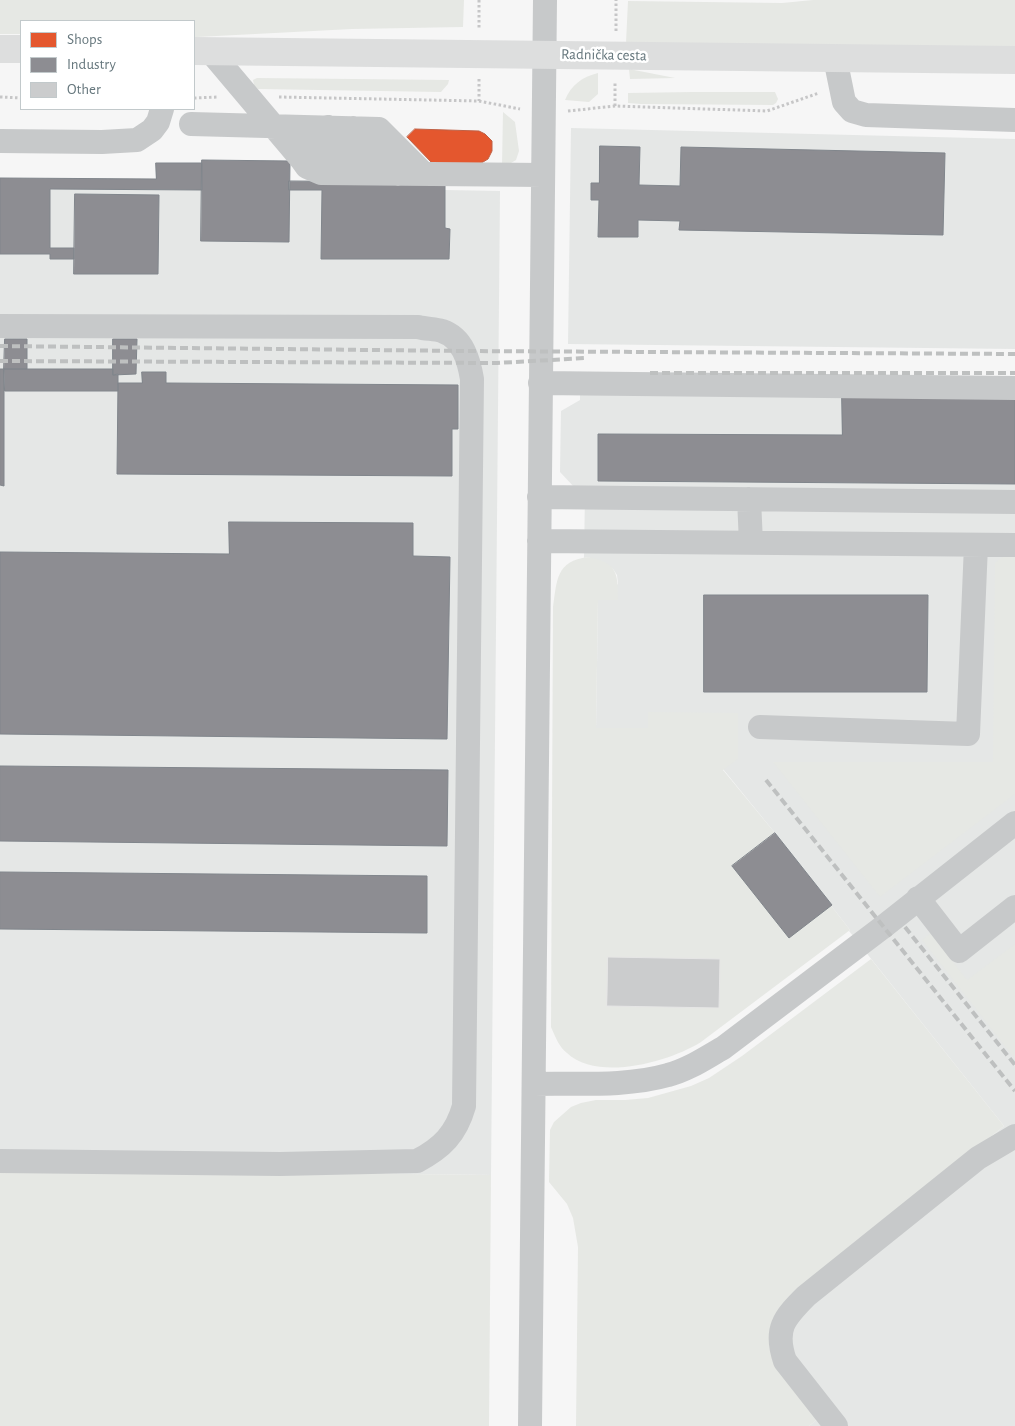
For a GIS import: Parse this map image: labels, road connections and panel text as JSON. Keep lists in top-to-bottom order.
{
  "streets": {
    "main road": ["Radnička cesta"]
  },
  "legend": ["Shops", "Industry", "Other"]
}
